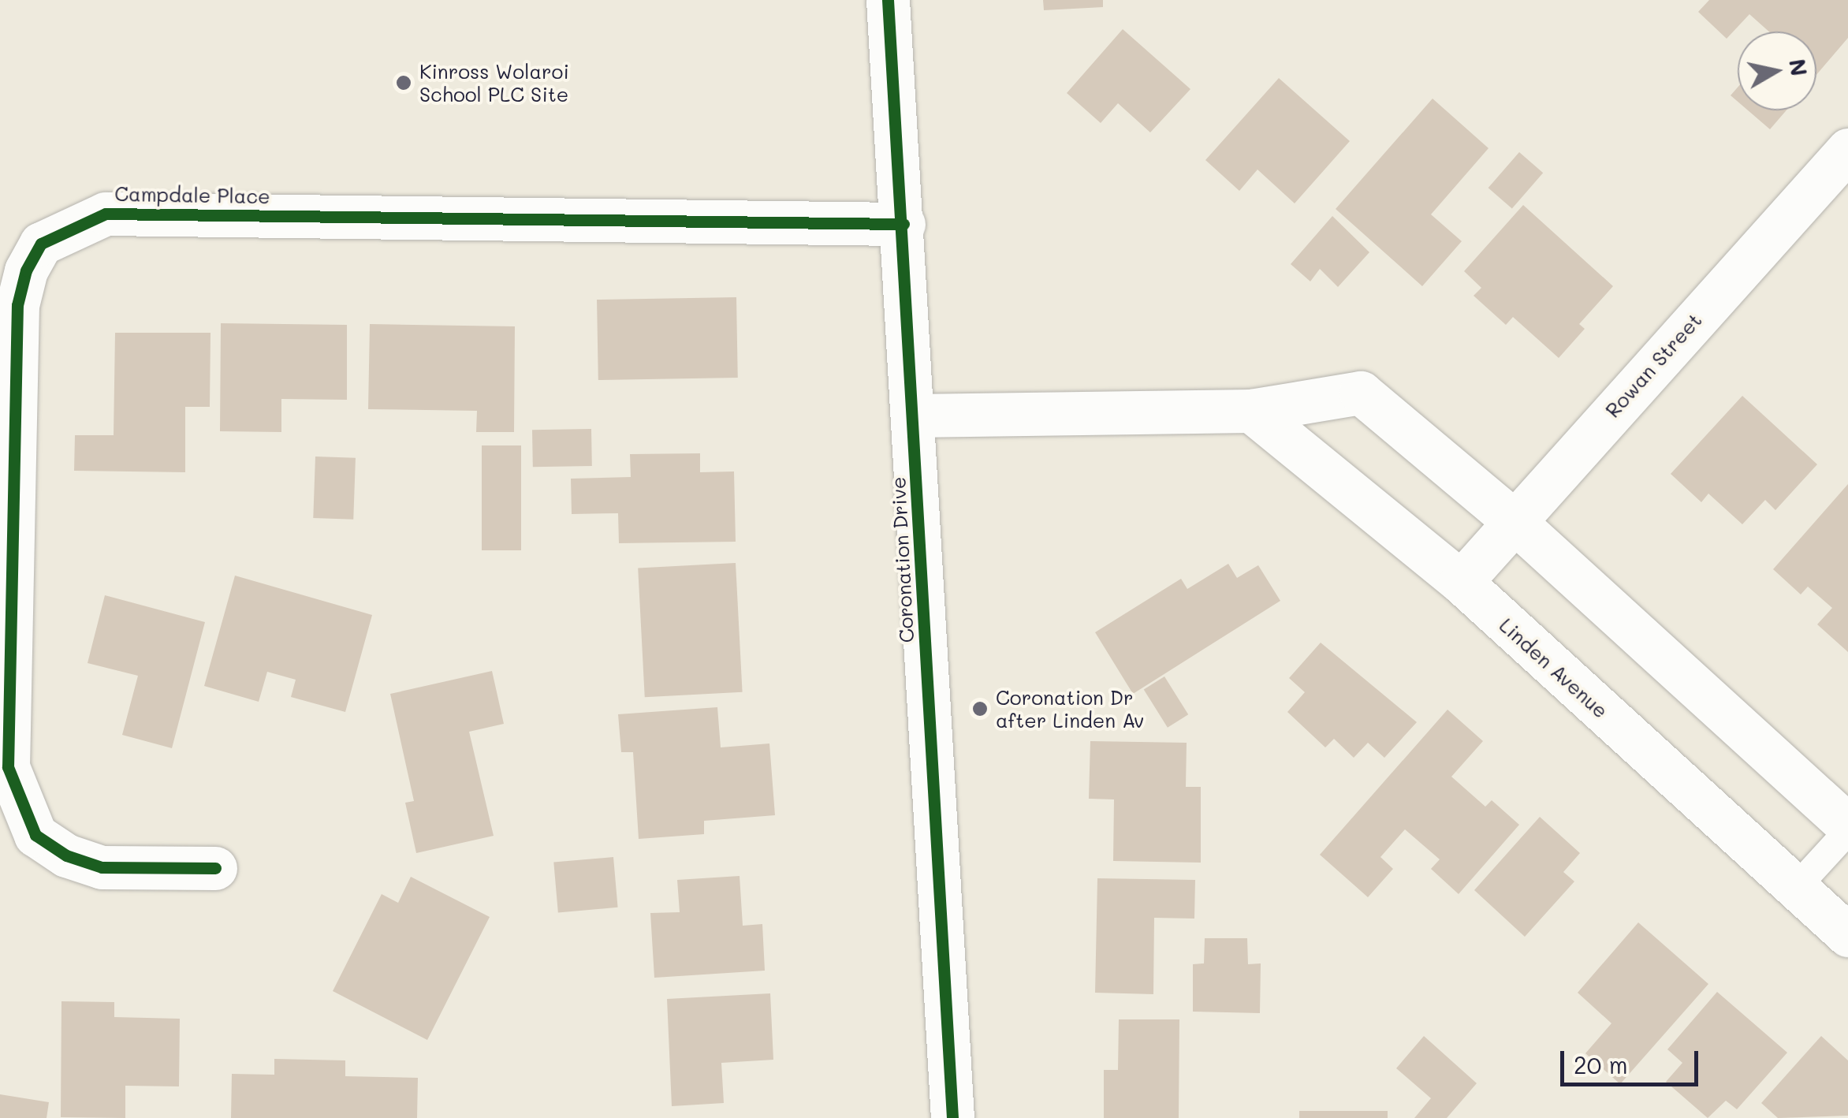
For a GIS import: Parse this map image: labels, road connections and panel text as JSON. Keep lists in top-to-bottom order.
{
  "streets": {
    "street": [
      "Campdale Place",
      "Rowan Street",
      "Coronation Drive",
      "Linden Avenue"
    ]
  },
  "crossings": [
    ["Campdale Place", "Coronation Drive"],
    ["Rowan Street", "Linden Avenue"]
  ],
  "places": ["Kinross Wolaroi School PLC Site", "Coronation Dr after Linden Av"],
  "scale_bar": "20 m",
  "north": "right"
}
